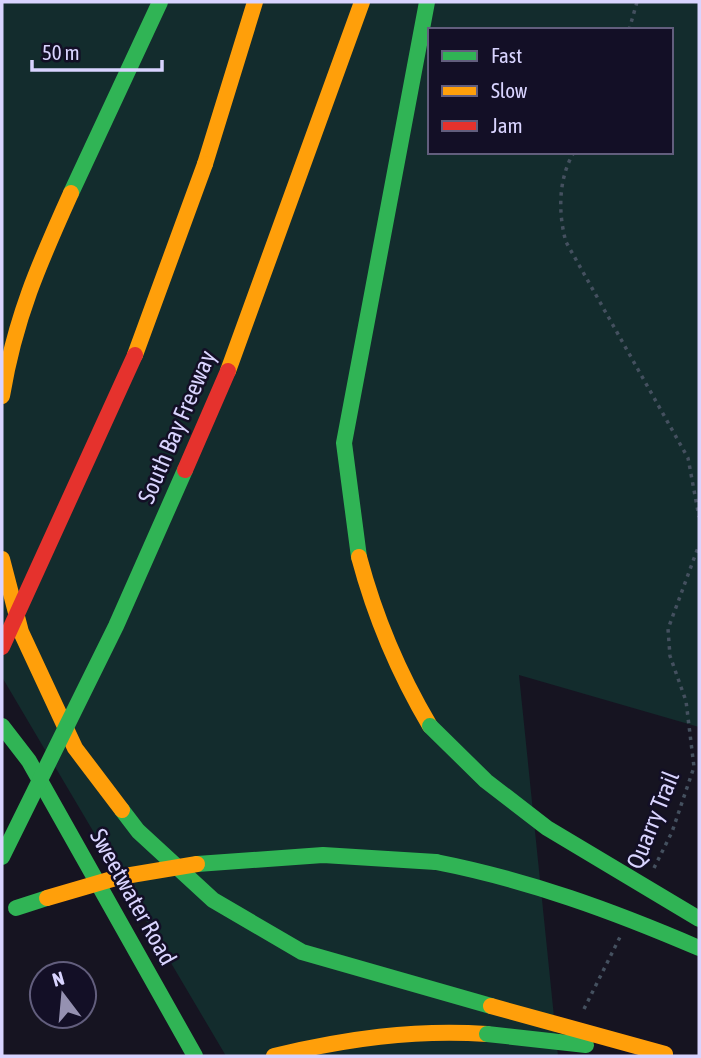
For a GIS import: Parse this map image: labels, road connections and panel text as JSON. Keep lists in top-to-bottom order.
{
  "streets": {
    "main road": ["South Bay Freeway", "Sweetwater Road"],
    "path": ["Quarry Trail"]
  },
  "legend": ["Fast", "Slow", "Jam"],
  "scale_bar": "50 m",
  "north": "top"
}
